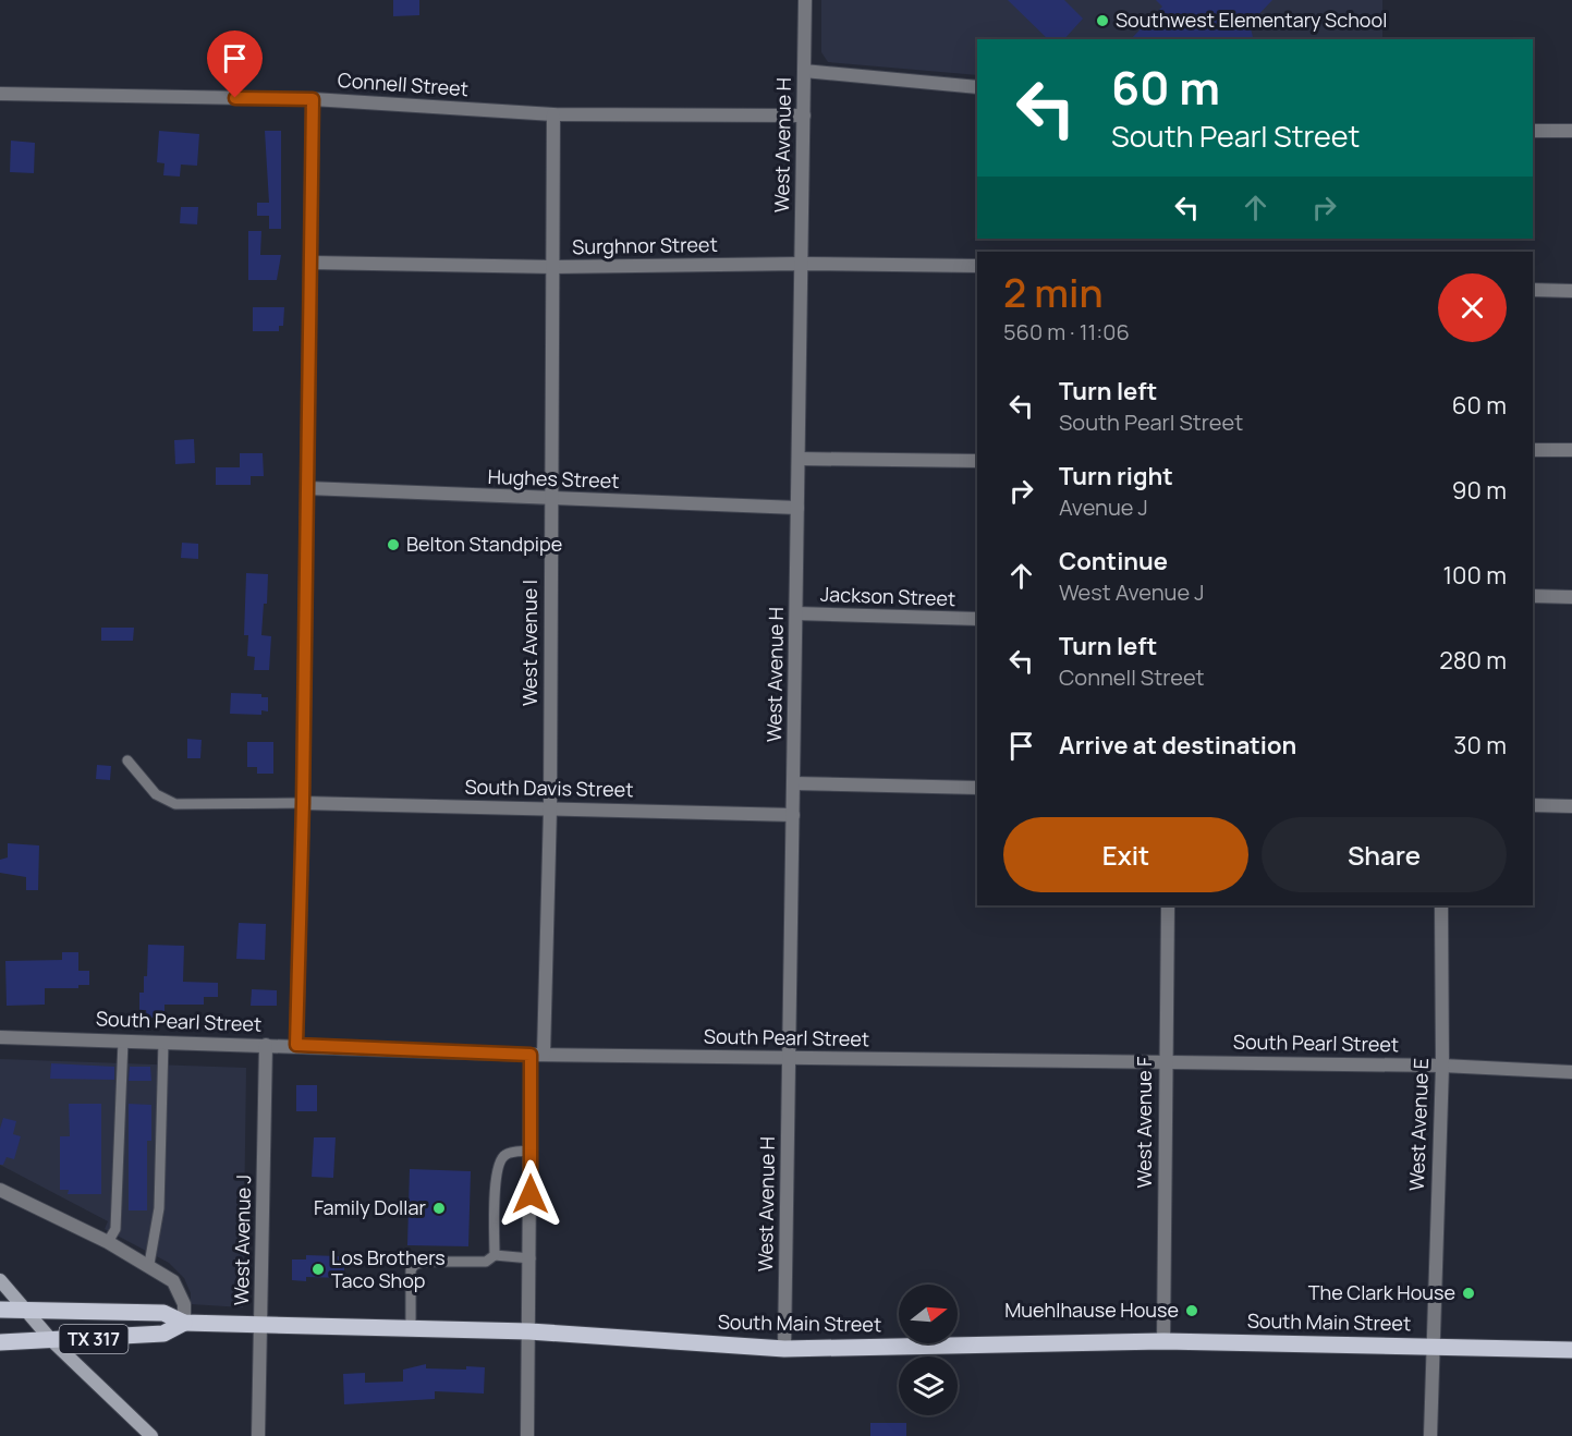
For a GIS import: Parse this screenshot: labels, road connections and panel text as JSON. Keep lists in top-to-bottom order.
{
  "streets": {
    "main road": ["South Main Street", "TX 317"],
    "street": [
      "Connell Street",
      "West Avenue H",
      "Surghnor Street",
      "Hughes Street",
      "Jackson Street",
      "West Avenue I",
      "South Davis Street",
      "South Pearl Street",
      "West Avenue F",
      "West Avenue E",
      "West Avenue J"
    ]
  },
  "crossings": [
    ["Connell Street", "West Avenue H"],
    ["Connell Street", "West Avenue I"],
    ["West Avenue H", "Surghnor Street"],
    ["West Avenue H", "Hughes Street"],
    ["West Avenue H", "Jackson Street"],
    ["West Avenue H", "South Davis Street"],
    ["West Avenue H", "South Pearl Street"],
    ["West Avenue H", "South Main Street"],
    ["Surghnor Street", "West Avenue I"],
    ["Hughes Street", "West Avenue I"],
    ["West Avenue I", "South Davis Street"],
    ["West Avenue I", "South Pearl Street"],
    ["West Avenue I", "South Main Street"],
    ["South Pearl Street", "West Avenue F"],
    ["South Pearl Street", "West Avenue E"],
    ["South Pearl Street", "West Avenue J"],
    ["West Avenue F", "South Main Street"],
    ["West Avenue E", "South Main Street"],
    ["West Avenue J", "South Main Street"]
  ],
  "places": [
    "Southwest Elementary School",
    "Belton Standpipe",
    "Family Dollar",
    "Los Brothers Taco Shop",
    "The Clark House",
    "Muehlhause House"
  ],
  "north": "right",
  "page": {
    "turn": ["60 m", "South Pearl Street"],
    "heading": ["2 min", "560 m · 11:06"],
    "list": [
      {
        "name": "Turn left",
        "note": "South Pearl Street",
        "value": "60 m"
      },
      {
        "name": "Turn right",
        "note": "Avenue J",
        "value": "90 m"
      },
      {
        "name": "Continue",
        "note": "West Avenue J",
        "value": "100 m"
      },
      {
        "name": "Turn left",
        "note": "Connell Street",
        "value": "280 m"
      },
      {
        "name": "Arrive at destination",
        "value": "30 m"
      }
    ],
    "buttons": ["Exit", "Share"]
  }
}
